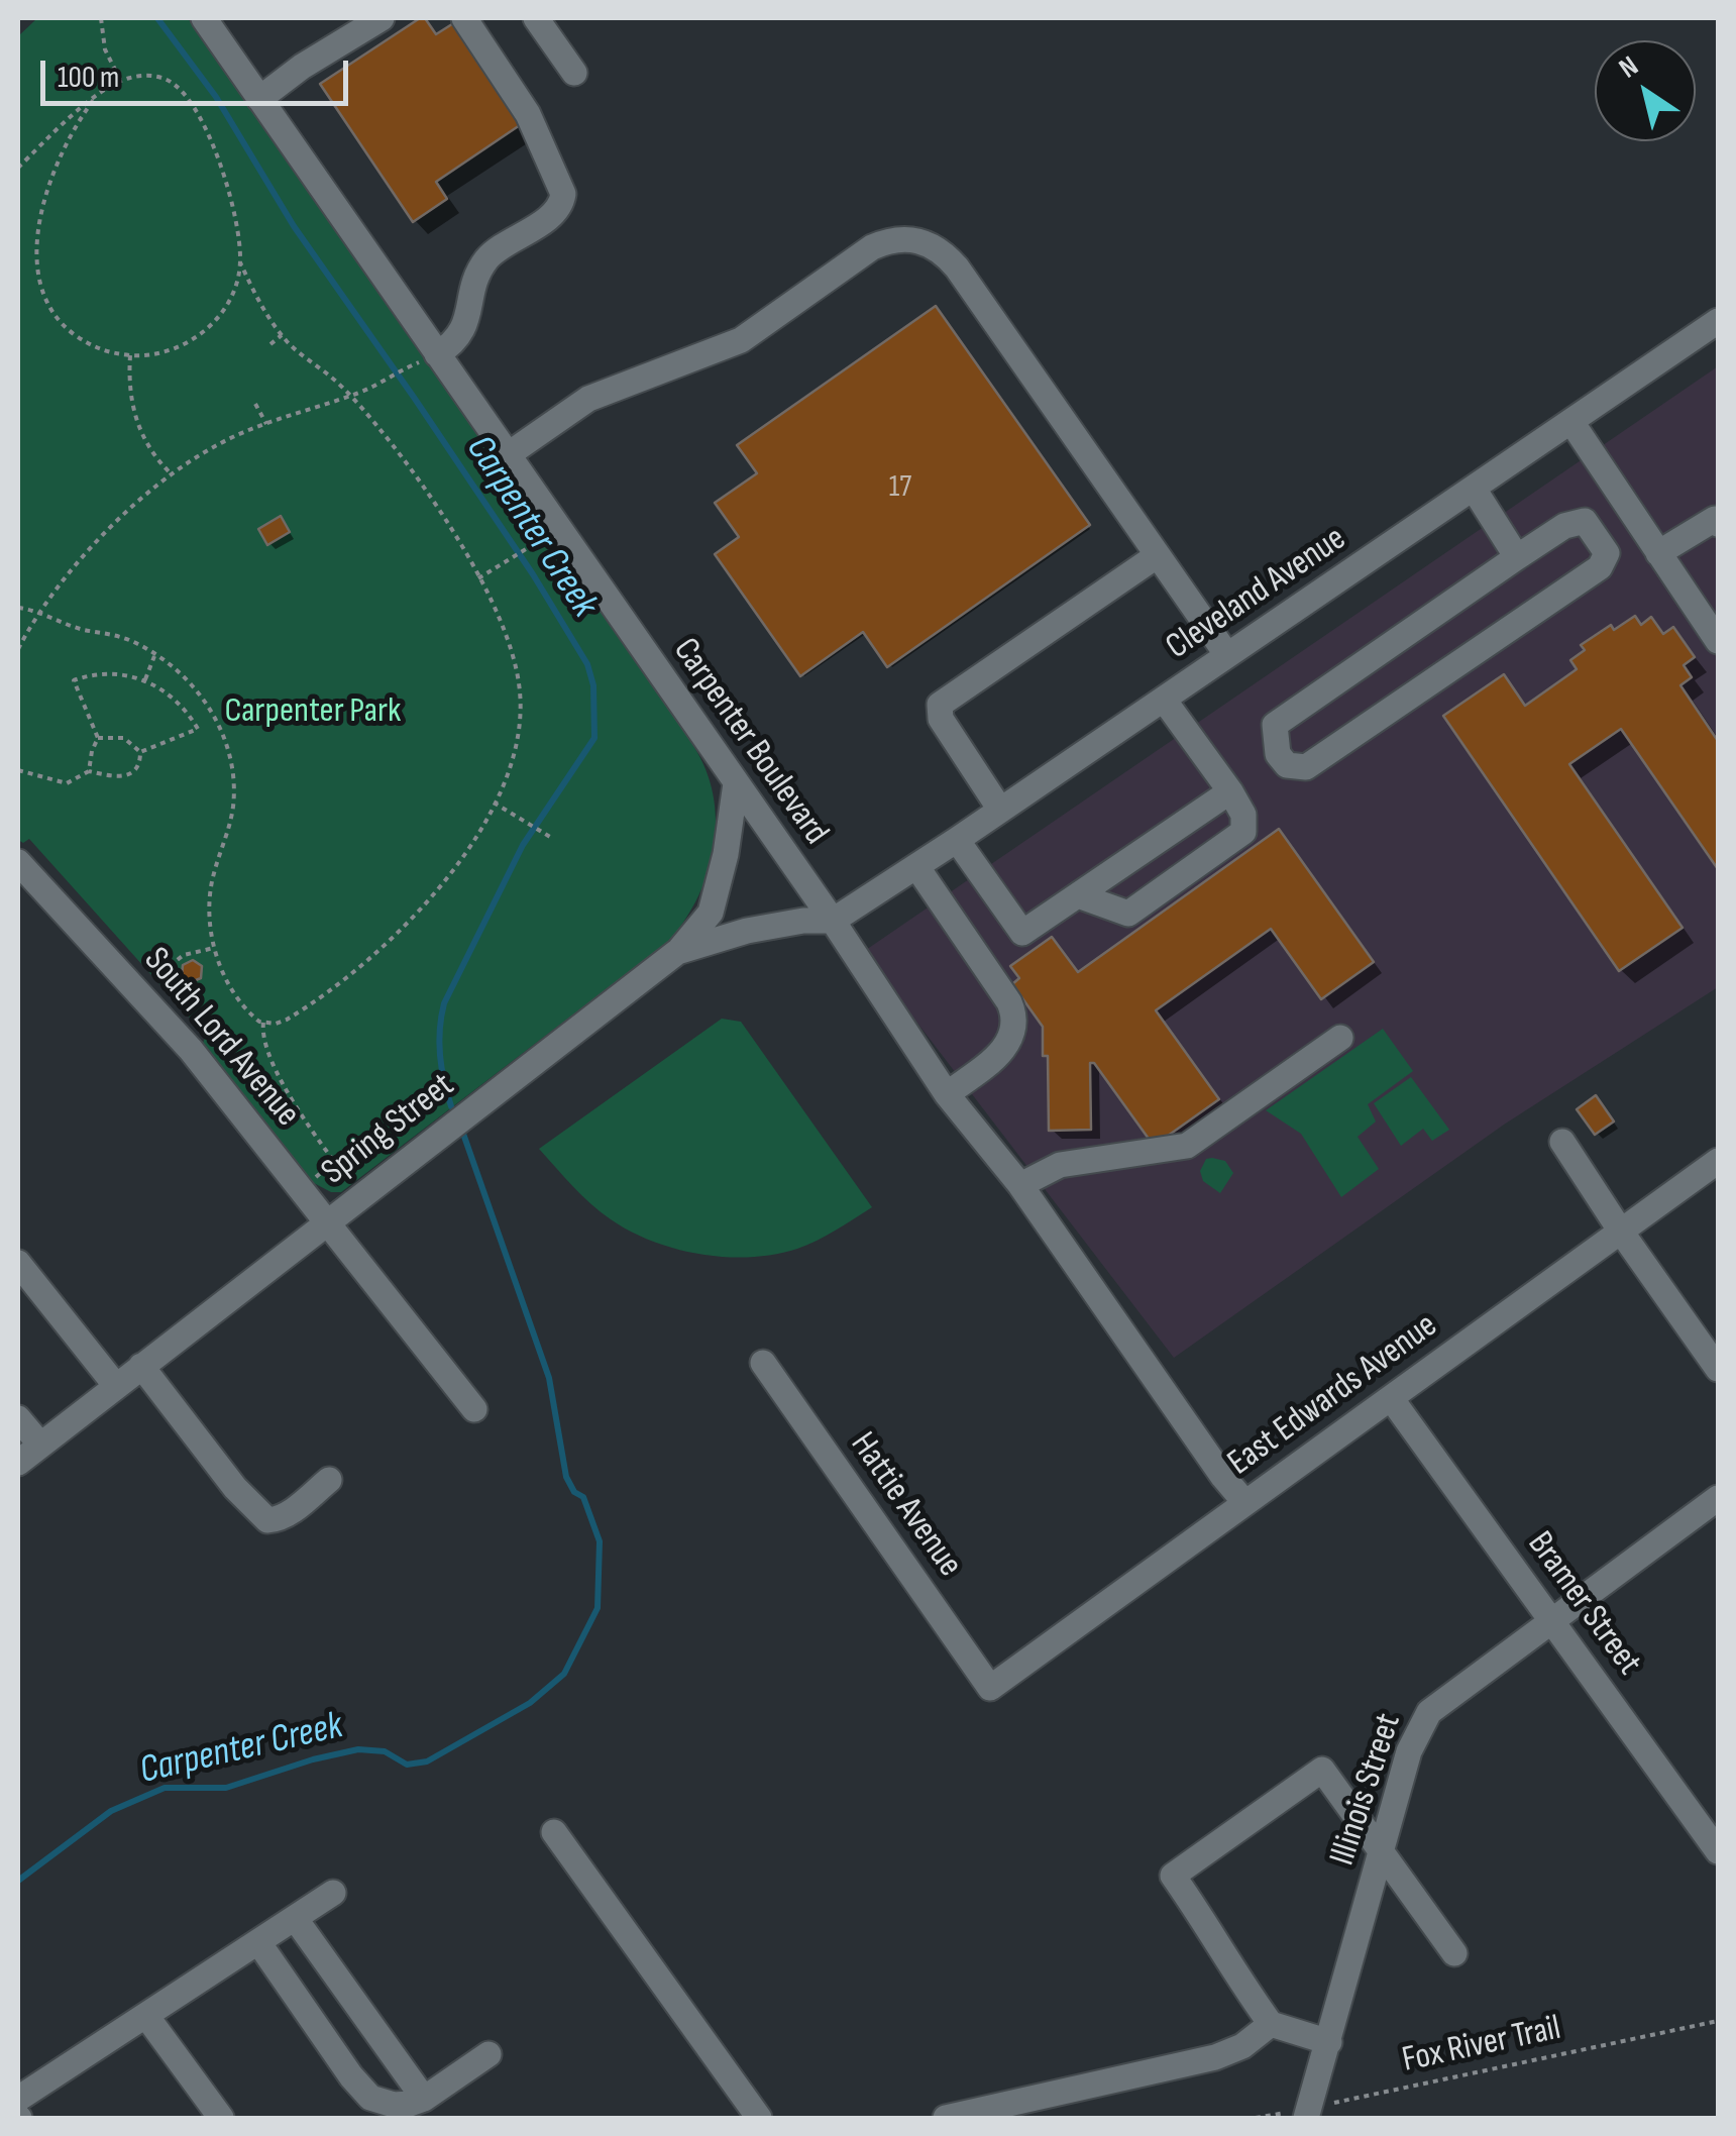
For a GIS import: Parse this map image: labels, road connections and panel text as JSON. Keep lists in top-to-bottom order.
{
  "streets": {
    "street": [
      "Cleveland Avenue",
      "Carpenter Boulevard",
      "South Lord Avenue",
      "Spring Street",
      "East Edwards Avenue",
      "Hattie Avenue",
      "Bramer Street",
      "Illinois Street"
    ],
    "path": ["Fox River Trail"]
  },
  "crossings": [
    ["Cleveland Avenue", "Carpenter Boulevard"],
    ["Cleveland Avenue", "Spring Street"],
    ["Carpenter Boulevard", "Spring Street"],
    ["Carpenter Boulevard", "East Edwards Avenue"],
    ["South Lord Avenue", "Spring Street"],
    ["East Edwards Avenue", "Hattie Avenue"],
    ["East Edwards Avenue", "Bramer Street"],
    ["Bramer Street", "Illinois Street"],
    ["Illinois Street", "Fox River Trail"]
  ],
  "water": ["Carpenter Creek"],
  "parks": ["Carpenter Park"],
  "house_numbers": ["17"],
  "scale_bar": "100 m",
  "north": "top left"
}
